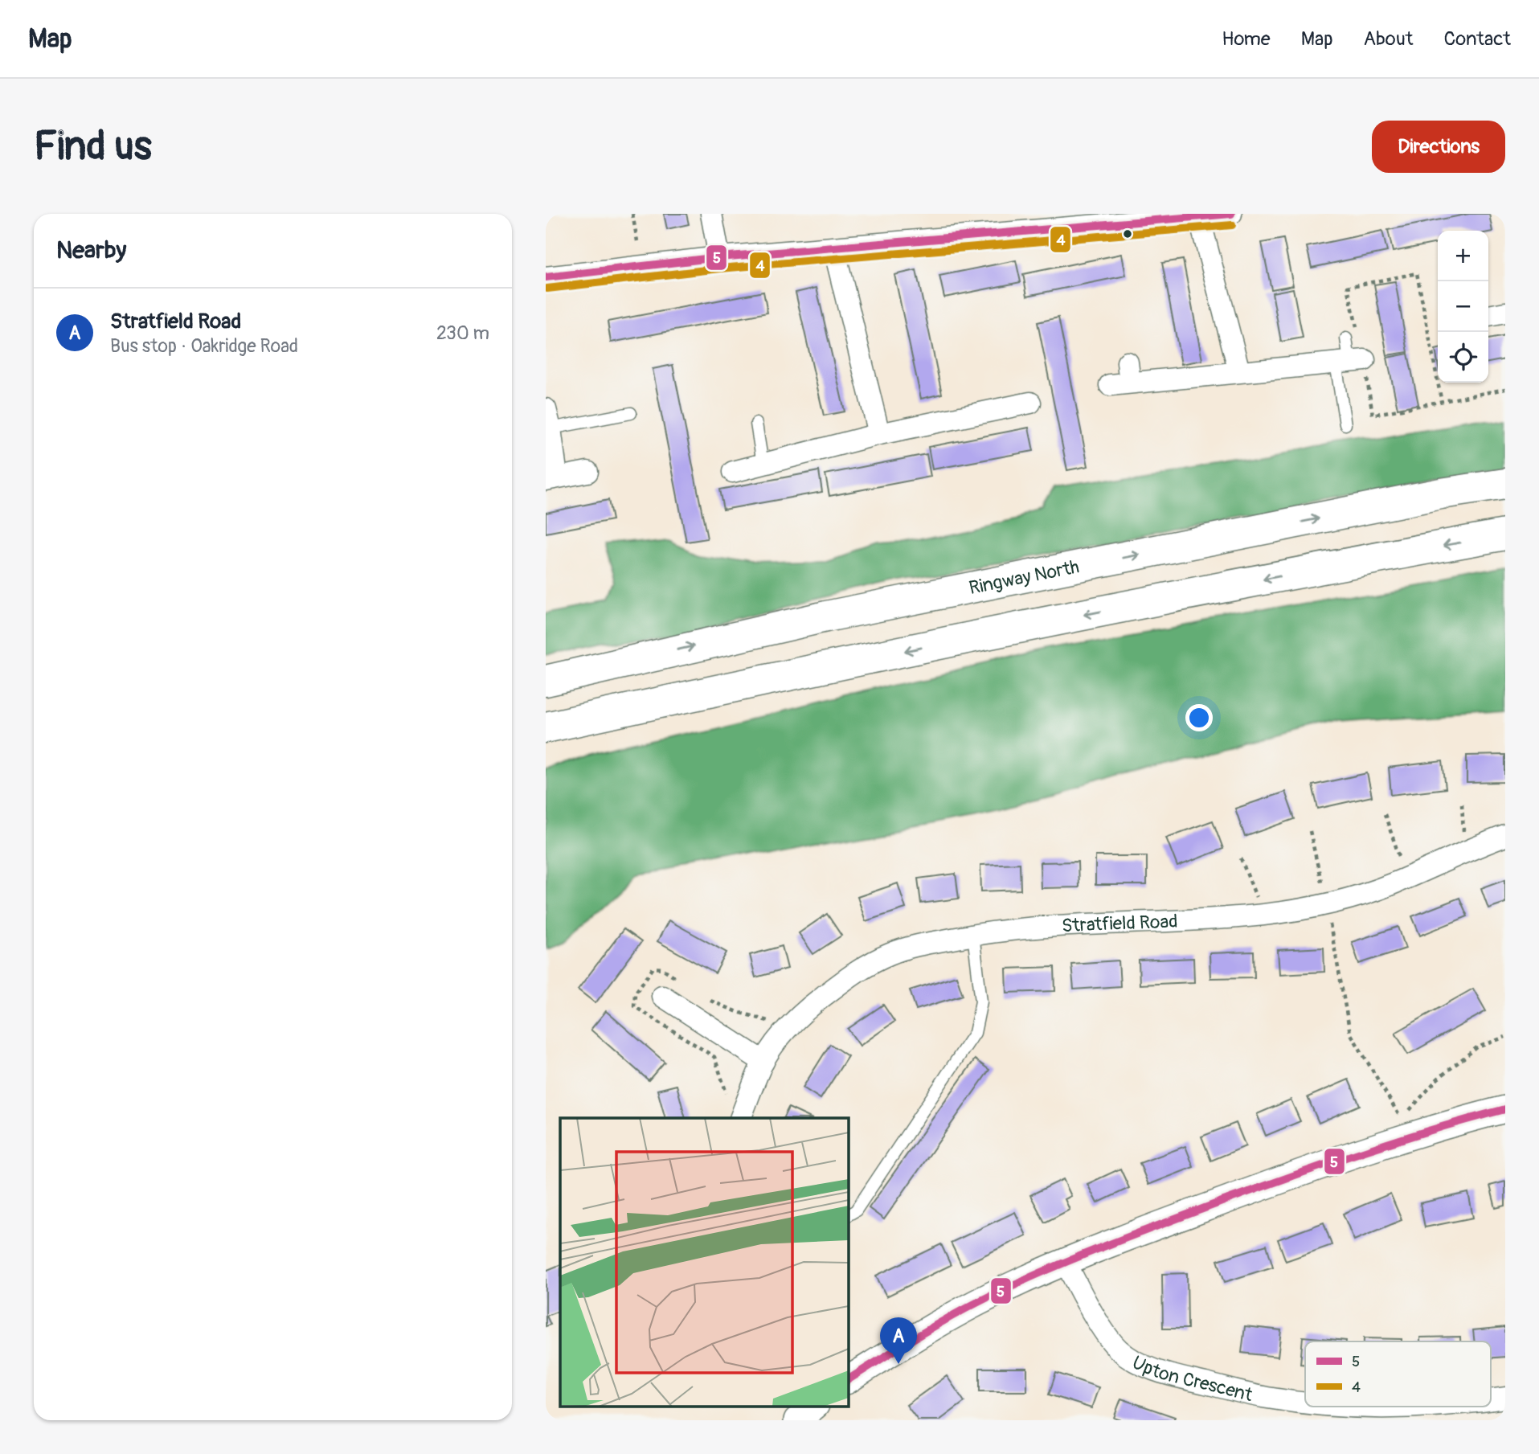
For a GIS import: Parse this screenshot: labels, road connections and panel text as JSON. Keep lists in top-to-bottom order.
{
  "streets": {
    "highway": ["Ringway North"],
    "street": ["Stratfield Road", "Upton Crescent"]
  },
  "lines": ["transit line 5", "transit line 4"],
  "legend": ["5", "4"],
  "page": {
    "header": "Map",
    "nav": [
      "Home",
      "Map",
      "About",
      "Contact"
    ],
    "buttons": "Directions",
    "title": "Find us",
    "heading": "Nearby",
    "map_buttons": ["+", "−"],
    "list": [
      {
        "mark": "A",
        "name": "Stratfield Road",
        "note": "Bus stop · Oakridge Road",
        "value": "230 m"
      }
    ],
    "pins": "A"
  }
}
